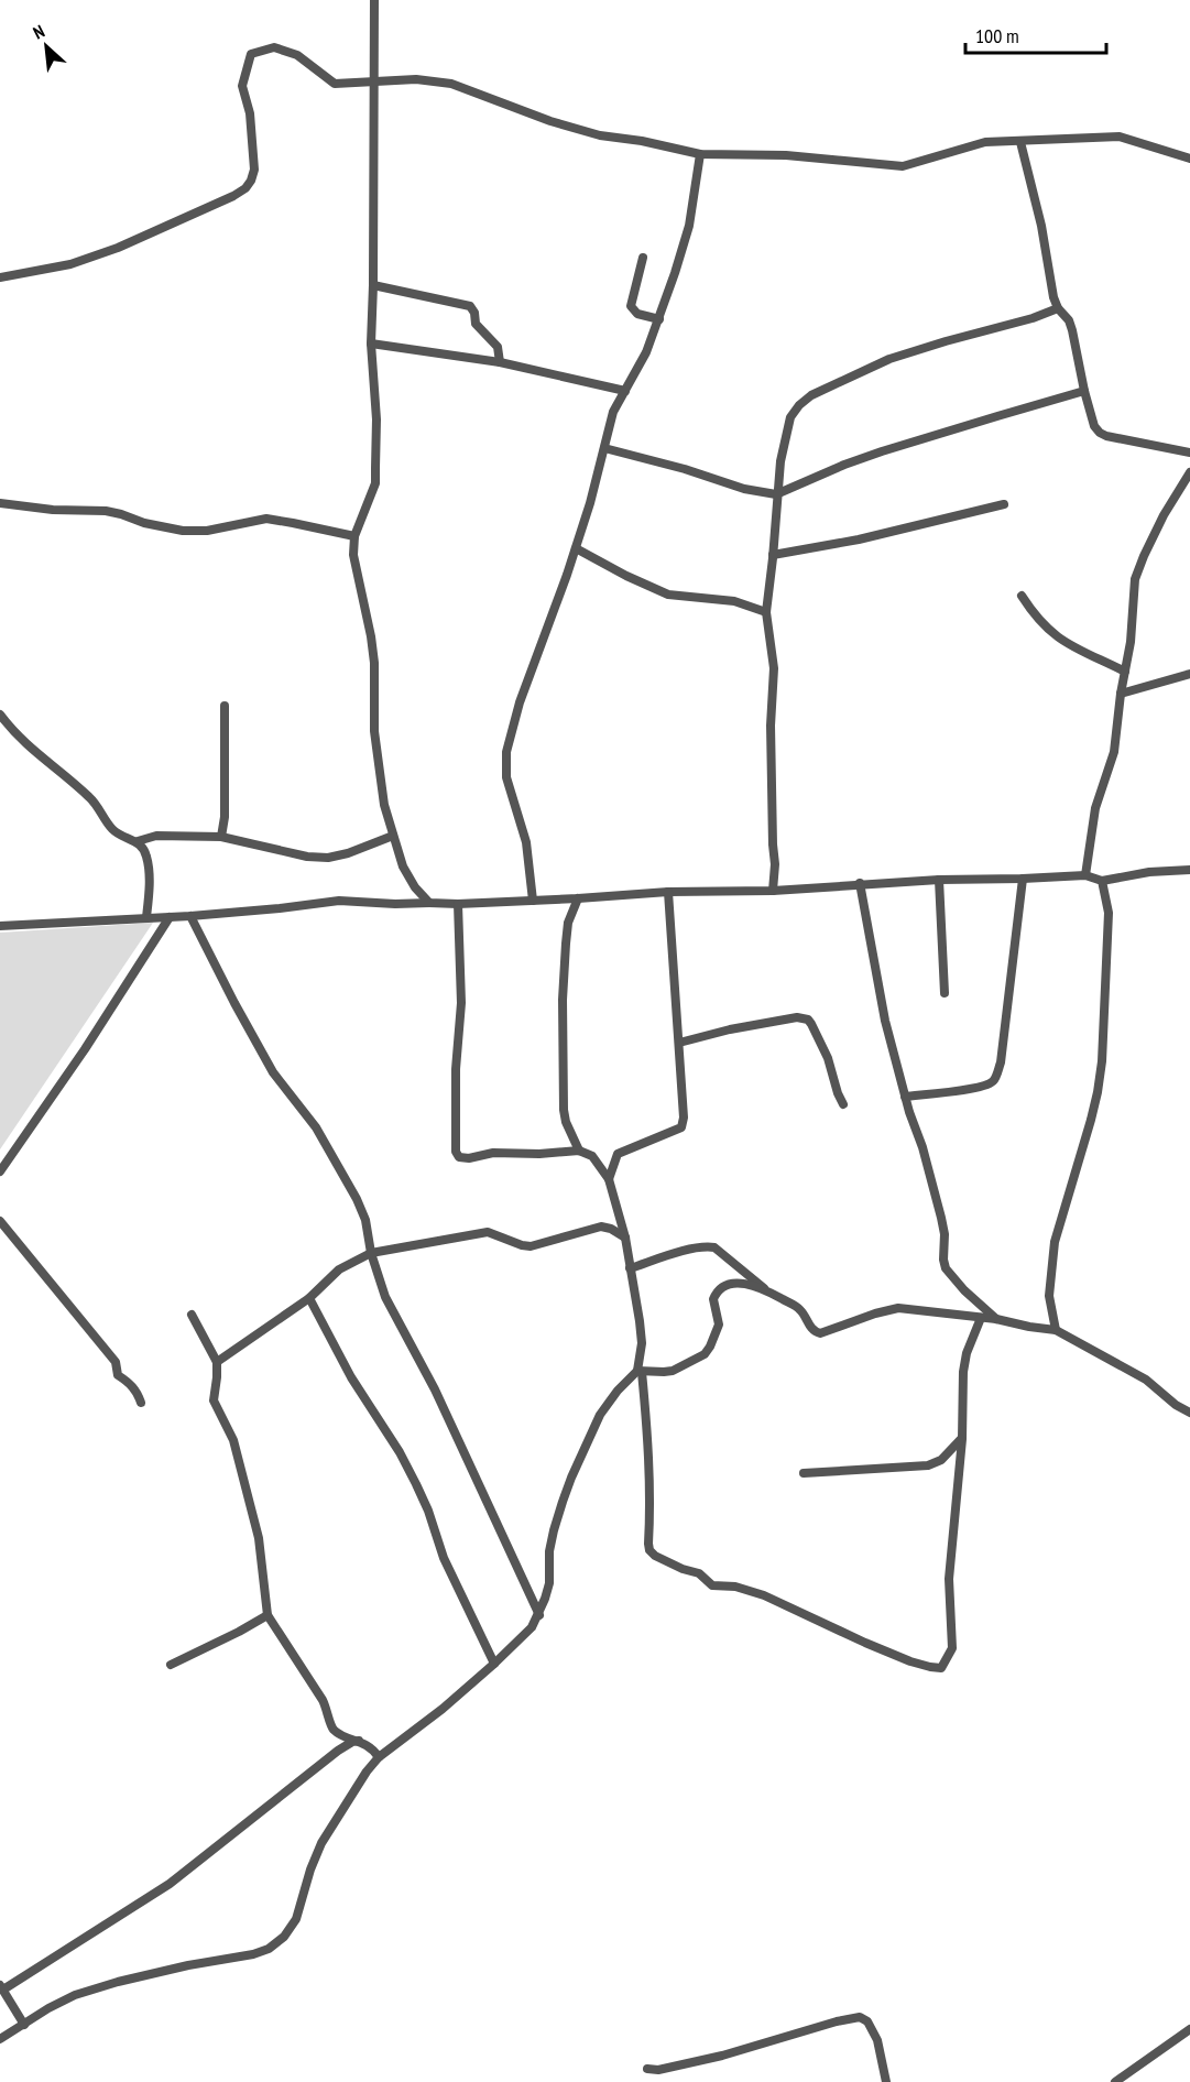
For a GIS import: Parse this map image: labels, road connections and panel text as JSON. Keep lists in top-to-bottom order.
{
  "scale_bar": "100 m",
  "north": "top left"
}
